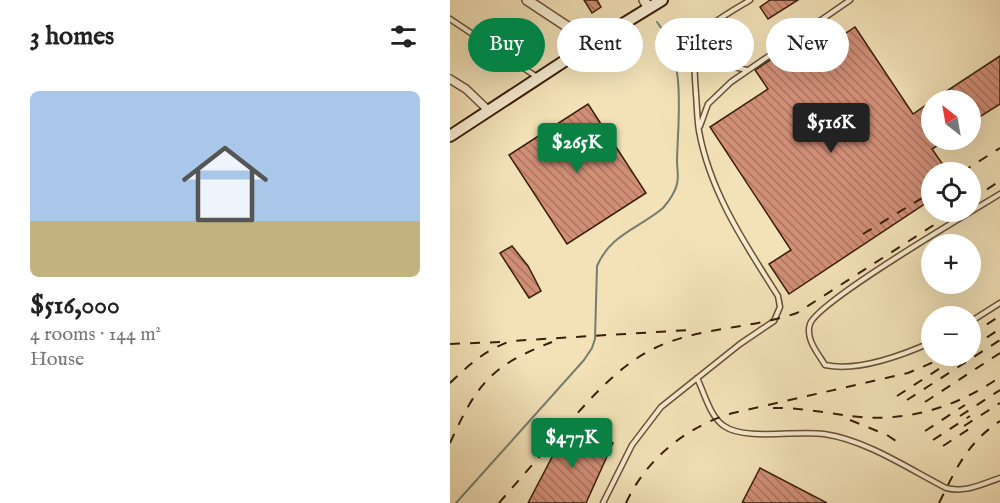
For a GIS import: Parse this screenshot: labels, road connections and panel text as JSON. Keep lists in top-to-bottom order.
{
  "north": "top left",
  "page": {
    "heading": "3 homes",
    "chip": [
      "Buy",
      "Rent",
      "Filters",
      "New"
    ],
    "list": [
      {
        "name": "$516,000",
        "note": "4 rooms · 144 m² · House"
      }
    ],
    "map_buttons": ["+", "−"],
    "price": ["$516K", "$265K", "$477K"]
  }
}
